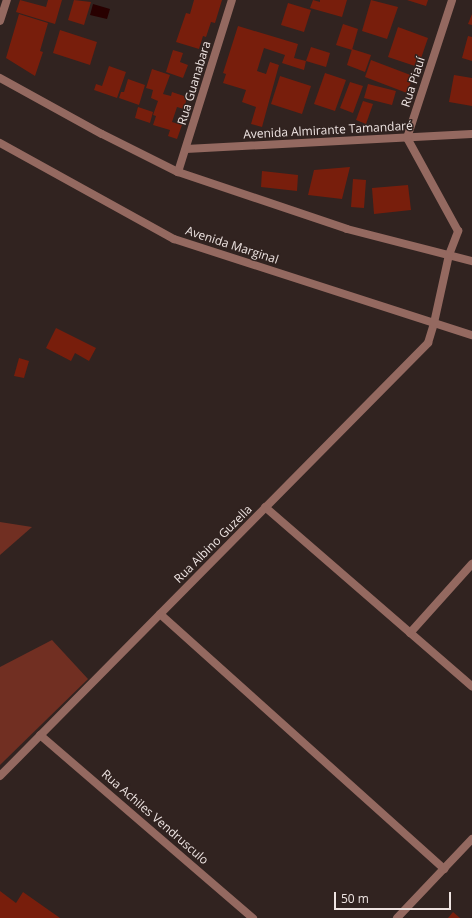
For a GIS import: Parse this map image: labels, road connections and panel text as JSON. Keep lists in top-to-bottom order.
{
  "streets": {
    "street": [
      "Rua Piauí",
      "Rua Guanabara",
      "Avenida Almirante Tamandaré",
      "Avenida Marginal",
      "Rua Albino Guzella",
      "Rua Achiles Vendrusculo"
    ]
  },
  "crossings": [
    ["Rua Piauí", "Avenida Almirante Tamandaré"],
    ["Rua Guanabara", "Avenida Almirante Tamandaré"],
    ["Avenida Marginal", "Rua Albino Guzella"],
    ["Rua Albino Guzella", "Rua Achiles Vendrusculo"]
  ],
  "scale_bar": "50 m"
}
